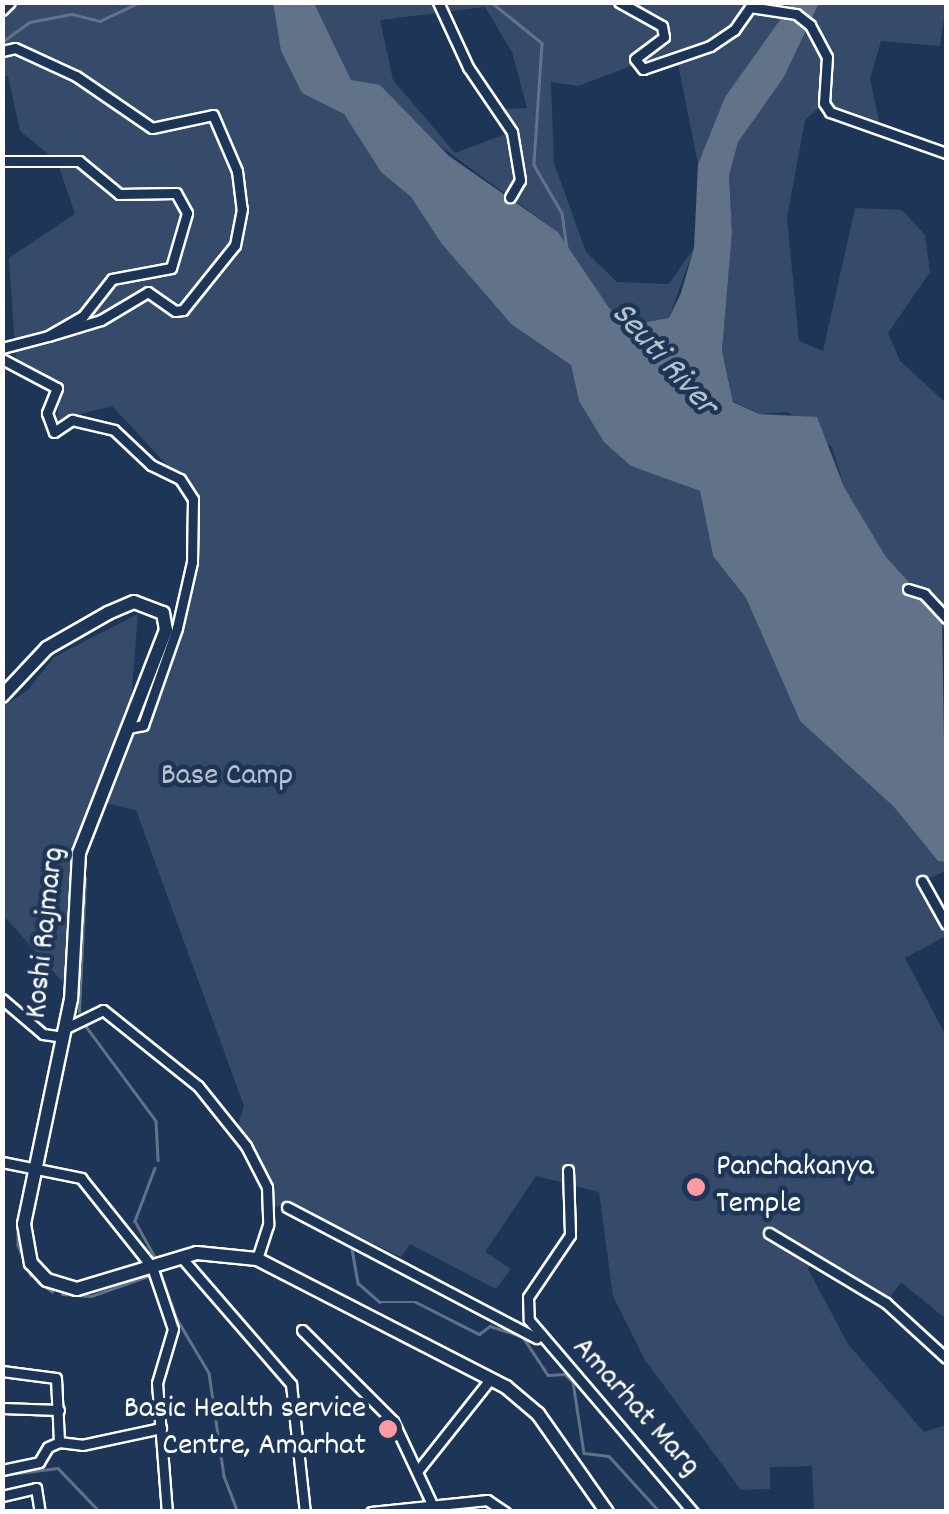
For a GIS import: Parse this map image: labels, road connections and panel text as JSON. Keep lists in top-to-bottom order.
{
  "streets": {
    "main road": ["Koshi Rajmarg"],
    "street": ["Amarhat Marg"]
  },
  "water": ["Seuti River"],
  "parks": ["Base Camp"],
  "places": ["Panchakanya Temple", "Basic Health service Centre, Amarhat"]
}
